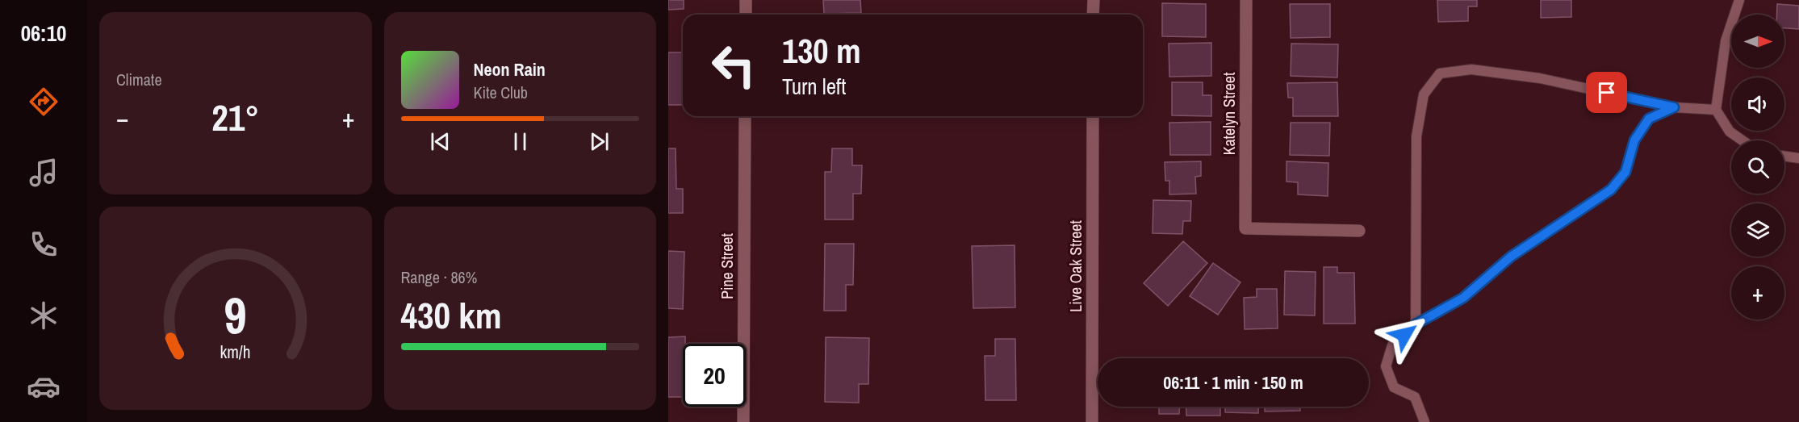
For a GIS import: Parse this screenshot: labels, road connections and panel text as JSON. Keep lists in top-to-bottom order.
{
  "streets": {
    "street": ["Katelyn Street", "Pine Street", "Live Oak Street"]
  },
  "north": "right",
  "page": {
    "tabs": "06:10",
    "tile": [
      "Climate",
      ["Range · 86%", "430 km"]
    ],
    "map_buttons": "+",
    "turn": ["130 m", "Turn left"],
    "song": ["Neon Rain", "Kite Club"],
    "heat": ["−", "21°", "+"],
    "limit": "20",
    "trip": "06:11 · 1 min · 150 m",
    "gauge": ["9", "km/h"]
  }
}
